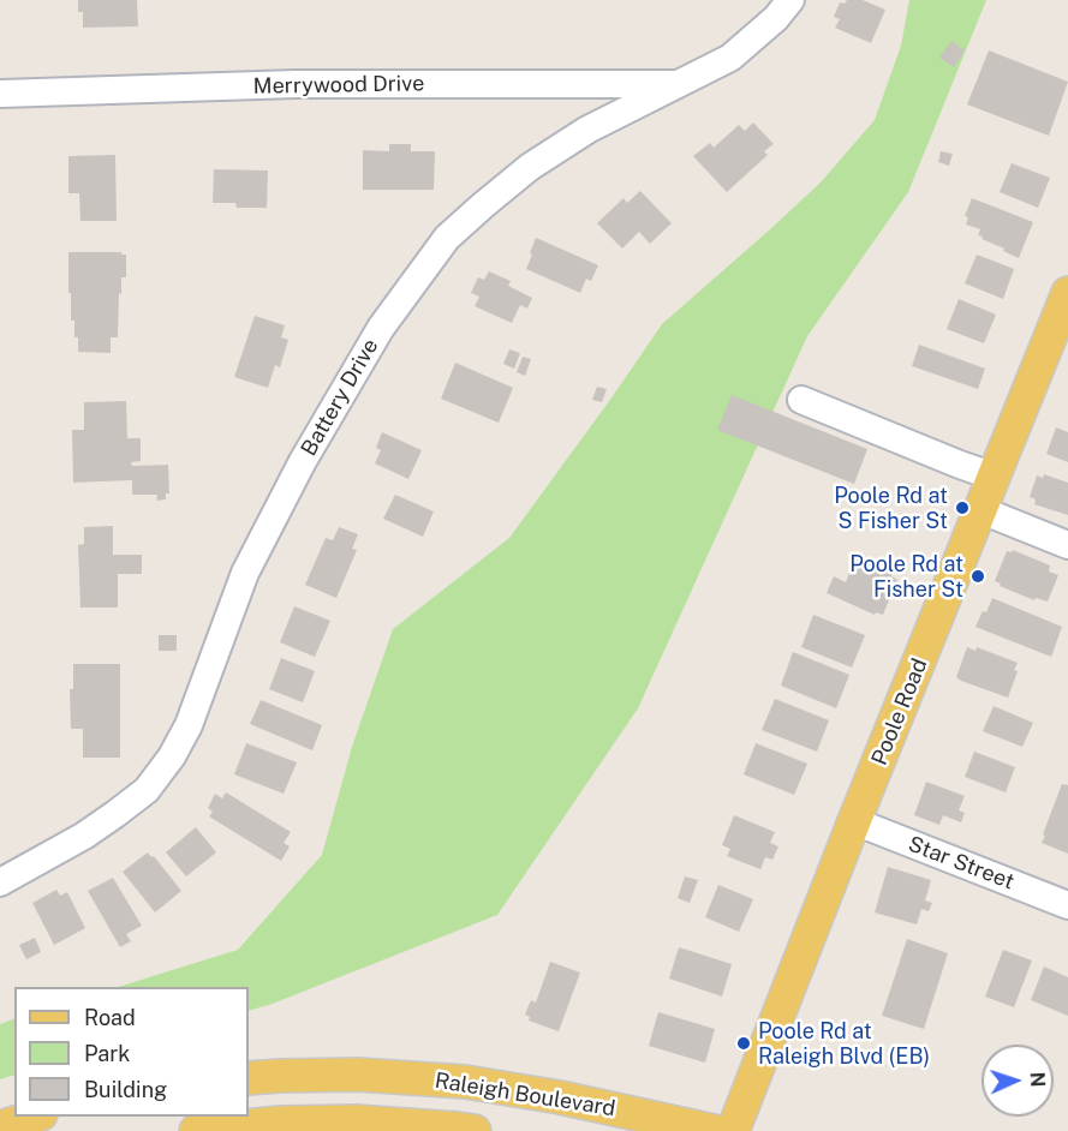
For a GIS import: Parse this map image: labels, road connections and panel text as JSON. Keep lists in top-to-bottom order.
{
  "streets": {
    "main road": ["Poole Road", "Raleigh Boulevard"],
    "street": ["Merrywood Drive", "Battery Drive", "Star Street"]
  },
  "crossings": [
    ["Merrywood Drive", "Battery Drive"],
    ["Poole Road", "Star Street"]
  ],
  "places": ["Poole Rd at S Fisher St", "Poole Rd at Fisher St", "Poole Rd at Raleigh Blvd (EB)"],
  "legend": ["Road", "Park", "Building"],
  "north": "right"
}
